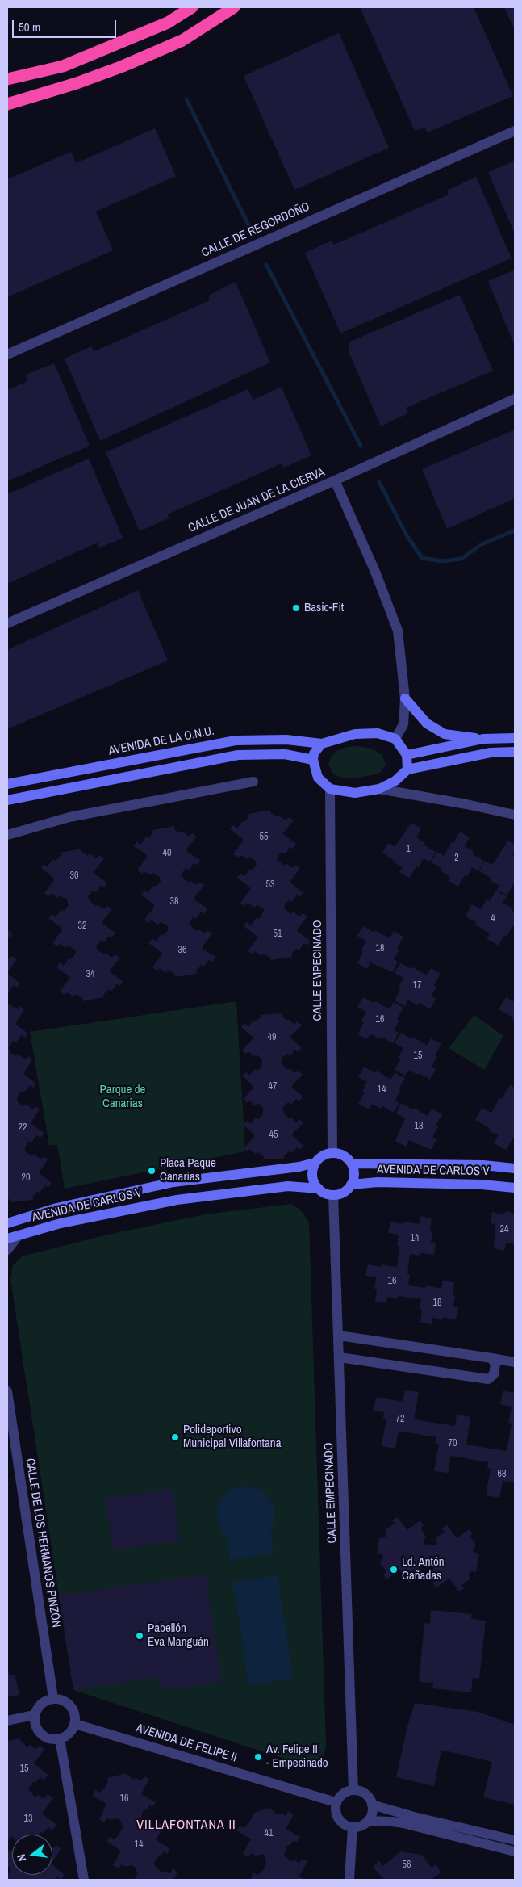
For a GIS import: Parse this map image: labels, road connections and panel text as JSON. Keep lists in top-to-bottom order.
{
  "streets": {
    "street": [
      "CALLE DE REGORDOÑO",
      "CALLE DE JUAN DE LA CIERVA",
      "AVENIDA DE LA O.N.U.",
      "CALLE EMPECINADO",
      "AVENIDA DE CARLOS V",
      "CALLE DE LOS HERMANOS PINZÓN",
      "AVENIDA DE FELIPE II"
    ]
  },
  "crossings": [
    ["AVENIDA DE LA O.N.U.", "CALLE EMPECINADO"],
    ["CALLE EMPECINADO", "AVENIDA DE CARLOS V"],
    ["CALLE EMPECINADO", "AVENIDA DE FELIPE II"],
    ["CALLE DE LOS HERMANOS PINZÓN", "AVENIDA DE FELIPE II"]
  ],
  "districts": ["VILLAFONTANA II"],
  "parks": ["Parque de Canarias"],
  "places": [
    "Basic-Fit",
    "Placa Paque Canarias",
    "Polideportivo Municipal Villafontana",
    "Ld. Antón Cañadas",
    "Pabellón Eva Manguán",
    "Av. Felipe II - Empecinado"
  ],
  "house_numbers": [
    "55",
    "1",
    "40",
    "2",
    "30",
    "53",
    "38",
    "4",
    "32",
    "51",
    "18",
    "36",
    "34",
    "17",
    "16",
    "49",
    "15",
    "47",
    "14",
    "13",
    "22",
    "45",
    "20",
    "24",
    "14",
    "16",
    "18",
    "72",
    "70",
    "68",
    "15",
    "16",
    "13",
    "41",
    "14",
    "56"
  ],
  "scale_bar": "50 m",
  "north": "left"
}
